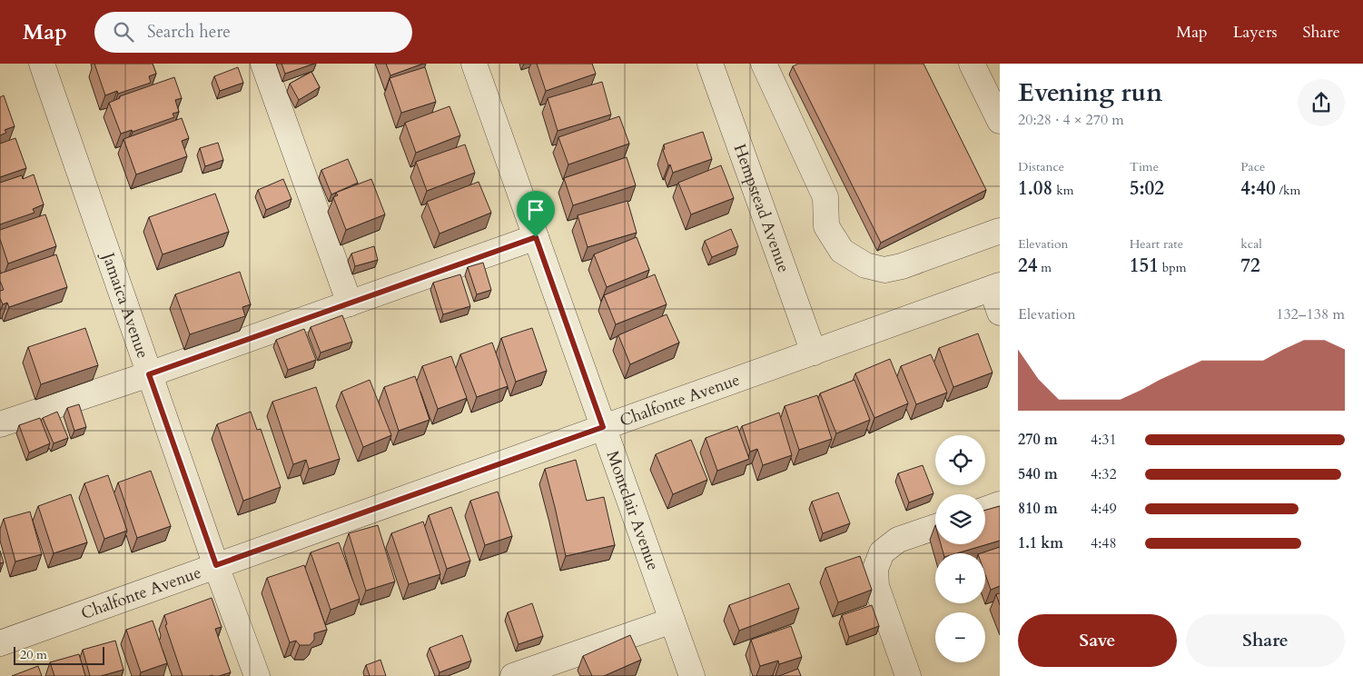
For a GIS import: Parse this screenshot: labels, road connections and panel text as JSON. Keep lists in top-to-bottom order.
{
  "streets": {
    "street": [
      "Hempstead Avenue",
      "Jamaica Avenue",
      "Chalfonte Avenue",
      "Montclair Avenue"
    ]
  },
  "crossings": [
    ["Hempstead Avenue", "Chalfonte Avenue"],
    ["Jamaica Avenue", "Chalfonte Avenue"],
    ["Chalfonte Avenue", "Montclair Avenue"]
  ],
  "scale_bar": "20 m",
  "page": {
    "header": "Map",
    "search": "Search here",
    "nav": ["Map", "Layers", "Share"],
    "heading": ["Evening run", "20:28 · 4 × 270 m"],
    "stats": [
      ["Distance", "1.08 km"],
      ["Time", "5:02"],
      ["Pace", "4:40 /km"],
      ["Elevation", "24 m"],
      ["Heart rate", "151 bpm"],
      ["kcal", "72"]
    ],
    "chart": ["Elevation", "132–138 m"],
    "list": [
      {
        "name": "270 m",
        "note": "4:31"
      },
      {
        "name": "540 m",
        "note": "4:32"
      },
      {
        "name": "810 m",
        "note": "4:49"
      },
      {
        "name": "1.1 km",
        "note": "4:48"
      }
    ],
    "map_buttons": ["+", "−"],
    "buttons": ["Save", "Share"],
    "scale": "20 m"
  }
}
